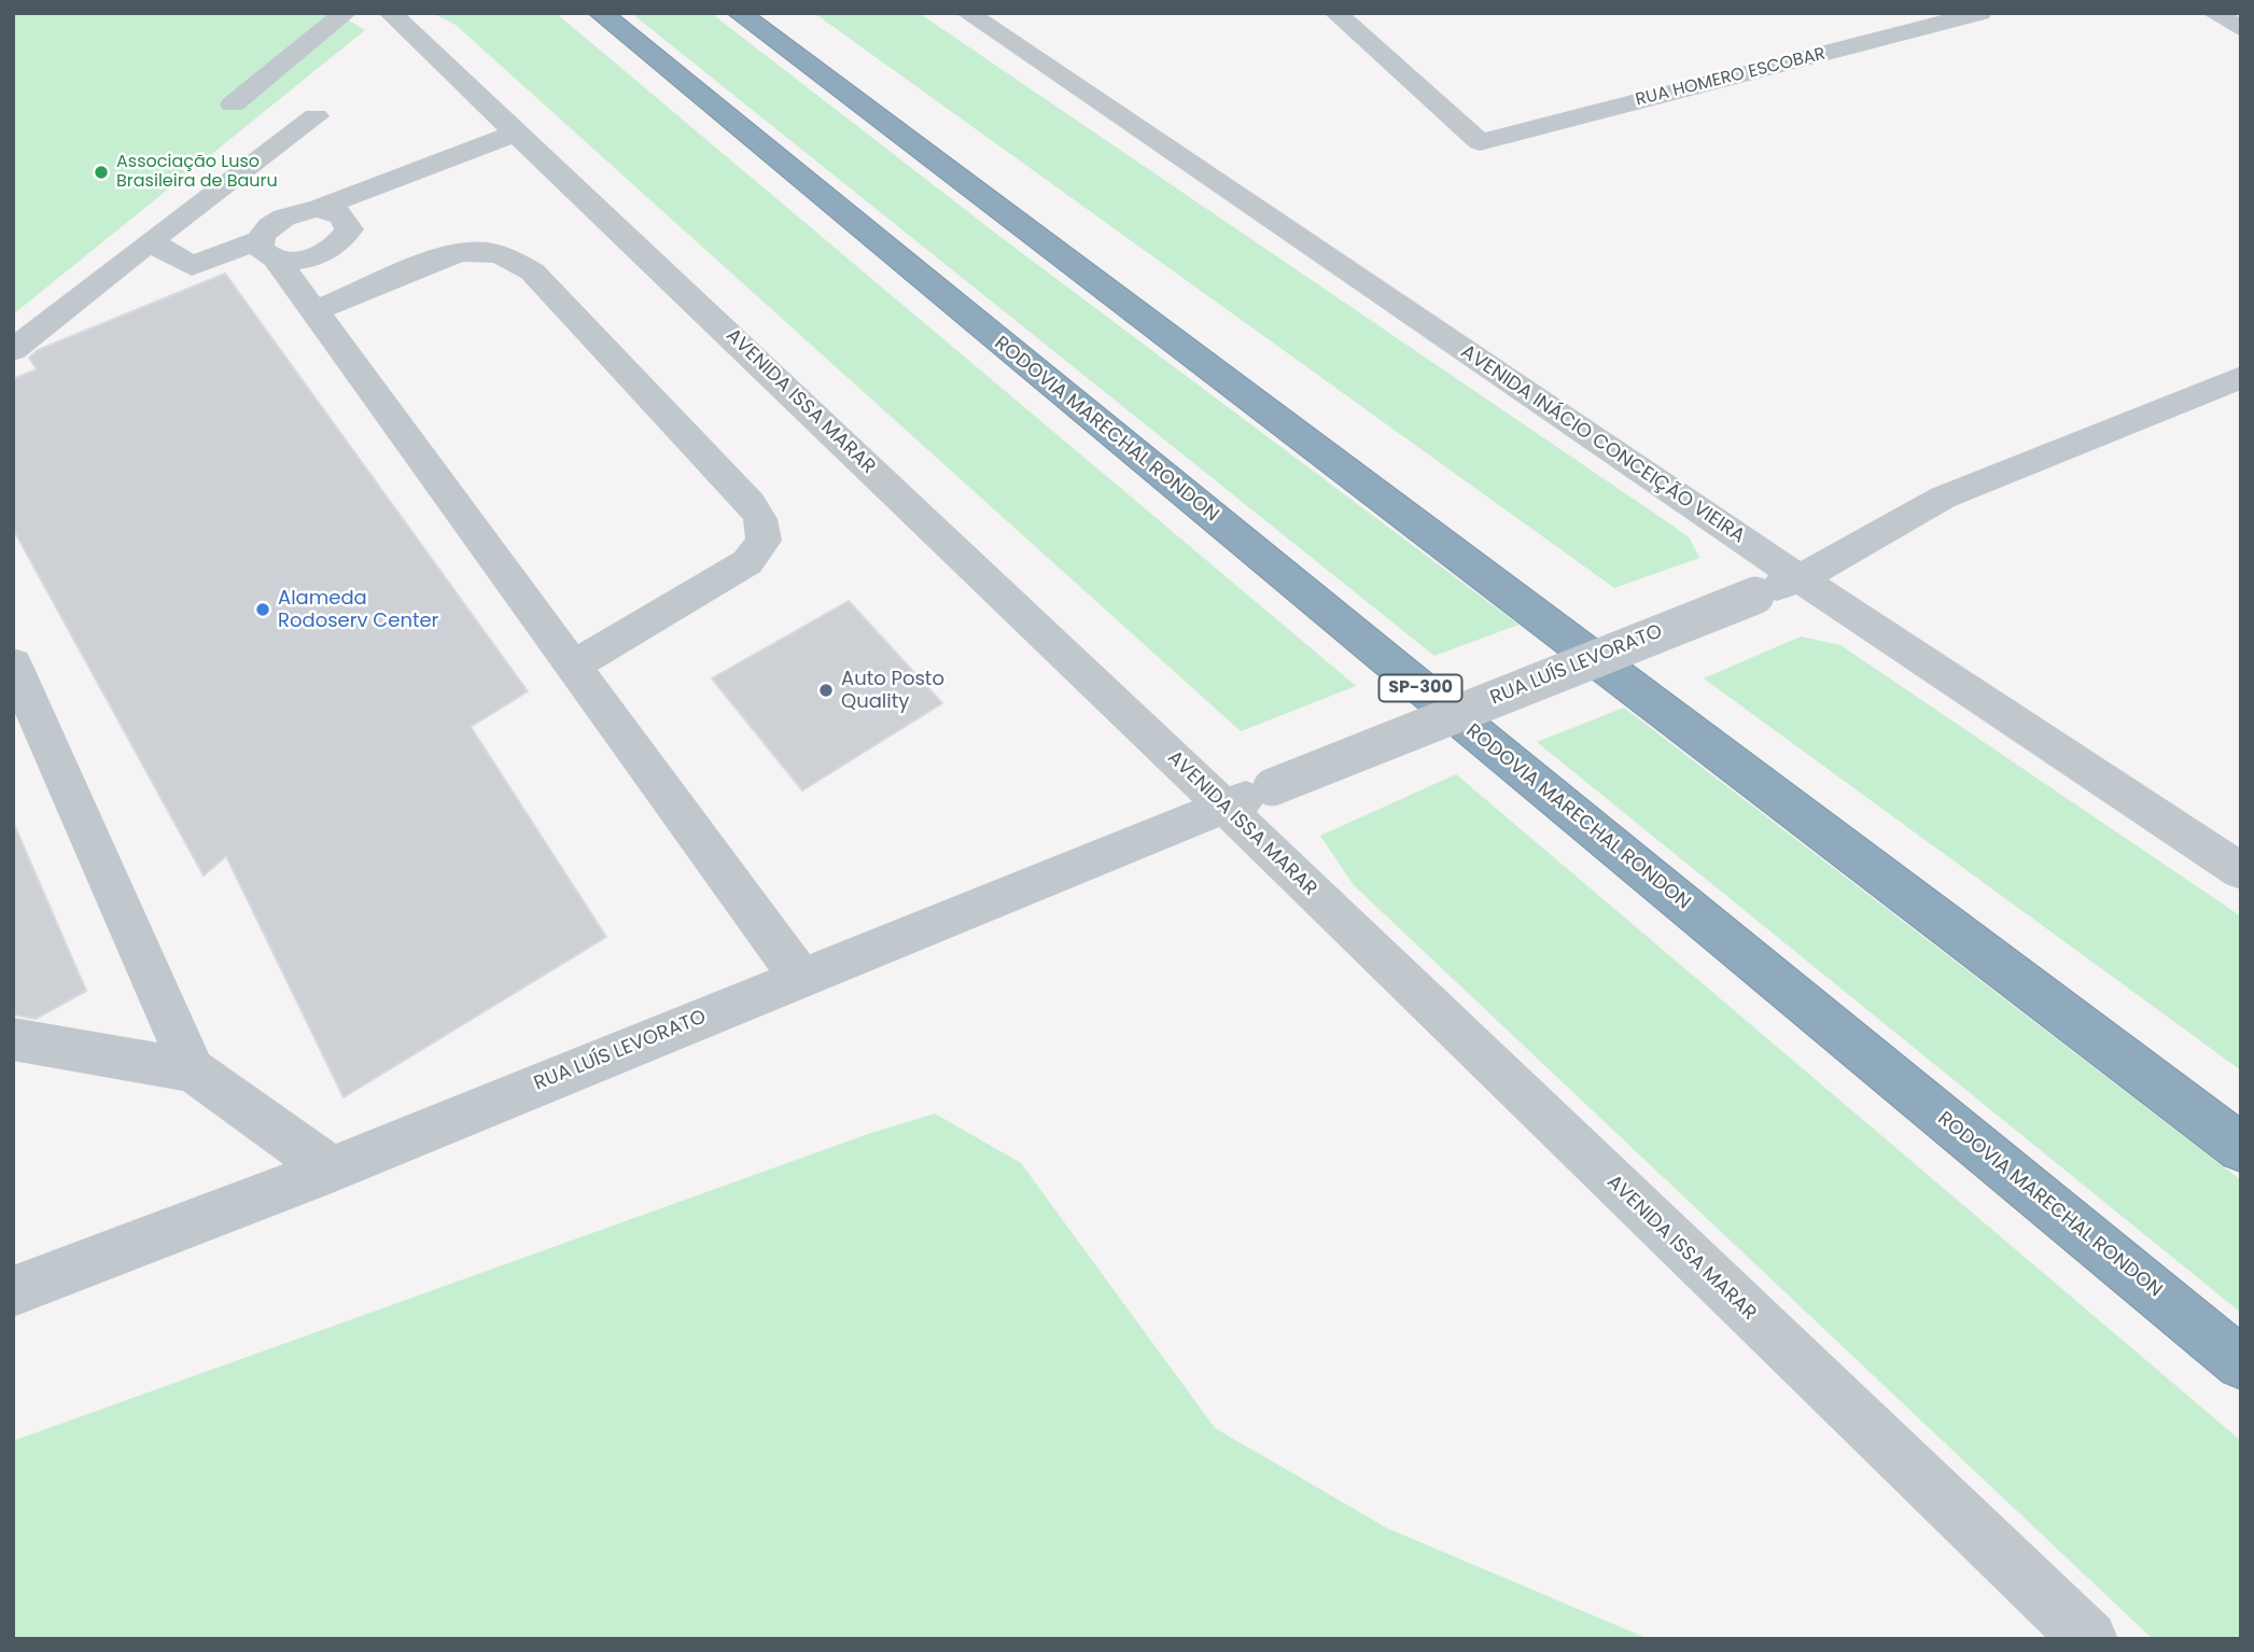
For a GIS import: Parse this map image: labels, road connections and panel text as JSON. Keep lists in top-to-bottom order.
{
  "streets": {
    "highway": ["RODOVIA MARECHAL RONDON", "SP-300"],
    "street": [
      "RUA HOMERO ESCOBAR",
      "AVENIDA ISSA MARAR",
      "AVENIDA INÁCIO CONCEIÇÃO VIEIRA",
      "RUA LUÍS LEVORATO"
    ]
  },
  "crossings": [
    ["AVENIDA ISSA MARAR", "RUA LUÍS LEVORATO"],
    ["AVENIDA INÁCIO CONCEIÇÃO VIEIRA", "RUA LUÍS LEVORATO"]
  ],
  "places": ["Associação Luso Brasileira de Bauru", "Alameda Rodoserv Center", "Auto Posto Quality"]
}
